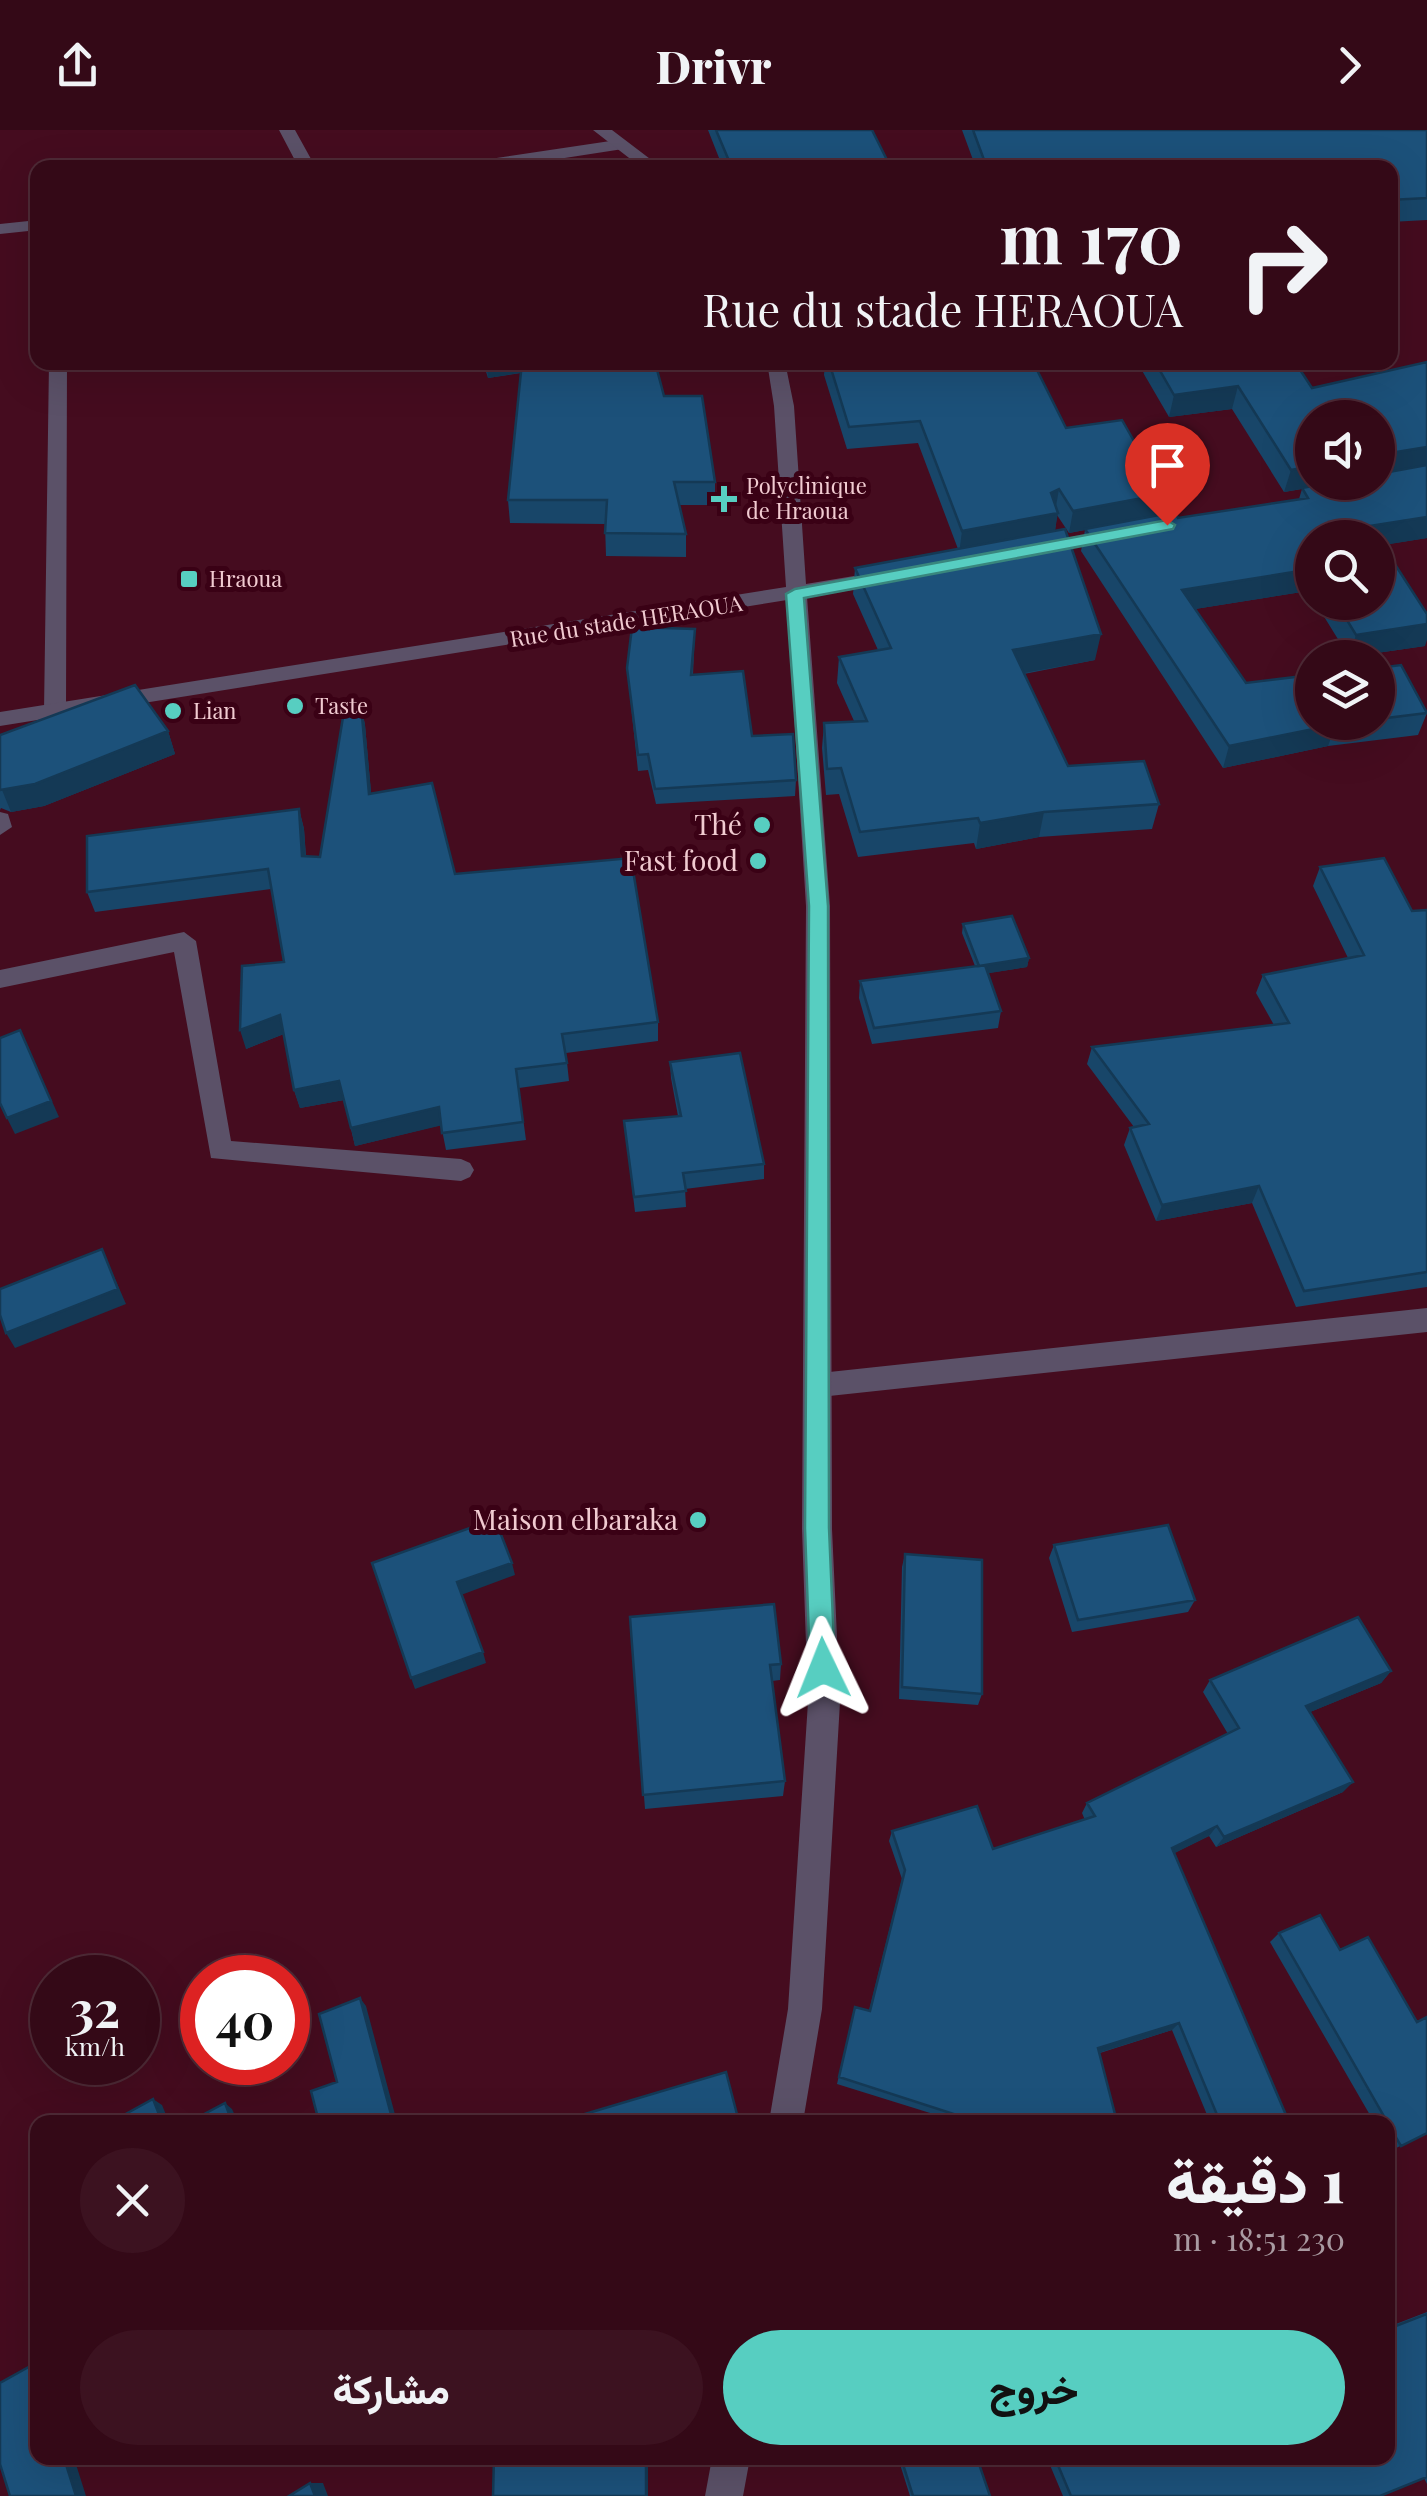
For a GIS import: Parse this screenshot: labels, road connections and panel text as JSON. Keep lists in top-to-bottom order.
{
  "streets": {
    "street": ["Rue du stade HERAOUA"]
  },
  "places": {
    "health": ["Polyclinique de Hraoua"],
    "transit": ["Hraoua"],
    "other": [
      "Taste",
      "Lian",
      "Thé",
      "Fast food",
      "Maison elbaraka"
    ]
  },
  "page": {
    "header": "Drivr",
    "turn": ["170 m", "Rue du stade HERAOUA"],
    "speed": "32 km/h",
    "limit": "40",
    "heading": ["1 دقيقة", "230 m · 18:51"],
    "buttons": ["خروج", "مشاركة"]
  }
}
